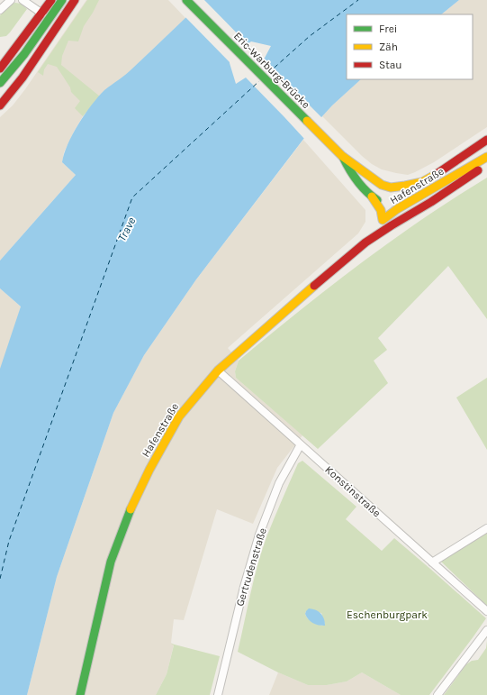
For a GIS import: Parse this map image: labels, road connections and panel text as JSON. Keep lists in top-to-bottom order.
{
  "streets": {
    "main road": ["Eric-Warburg-Brücke", "Hafenstraße"],
    "street": ["Konstinstraße", "Gertrudenstraße"]
  },
  "crossings": [
    ["Eric-Warburg-Brücke", "Hafenstraße"],
    ["Hafenstraße", "Konstinstraße"],
    ["Konstinstraße", "Gertrudenstraße"]
  ],
  "water": ["Trave"],
  "parks": ["Eschenburgpark"],
  "legend": ["Frei", "Zäh", "Stau"]
}
